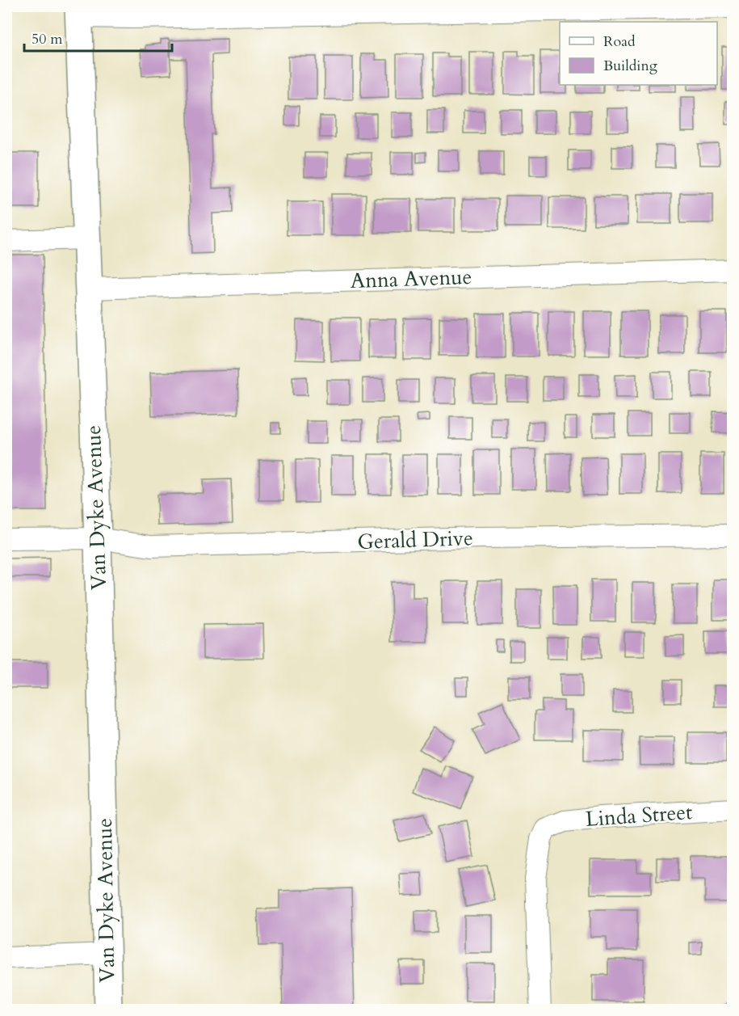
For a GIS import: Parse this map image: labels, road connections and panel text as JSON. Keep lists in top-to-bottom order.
{
  "streets": {
    "main road": ["Van Dyke Avenue"],
    "street": ["Anna Avenue", "Gerald Drive", "Linda Street"]
  },
  "crossings": [
    ["Anna Avenue", "Van Dyke Avenue"],
    ["Van Dyke Avenue", "Gerald Drive"]
  ],
  "legend": ["Road", "Building"],
  "scale_bar": "50 m"
}
